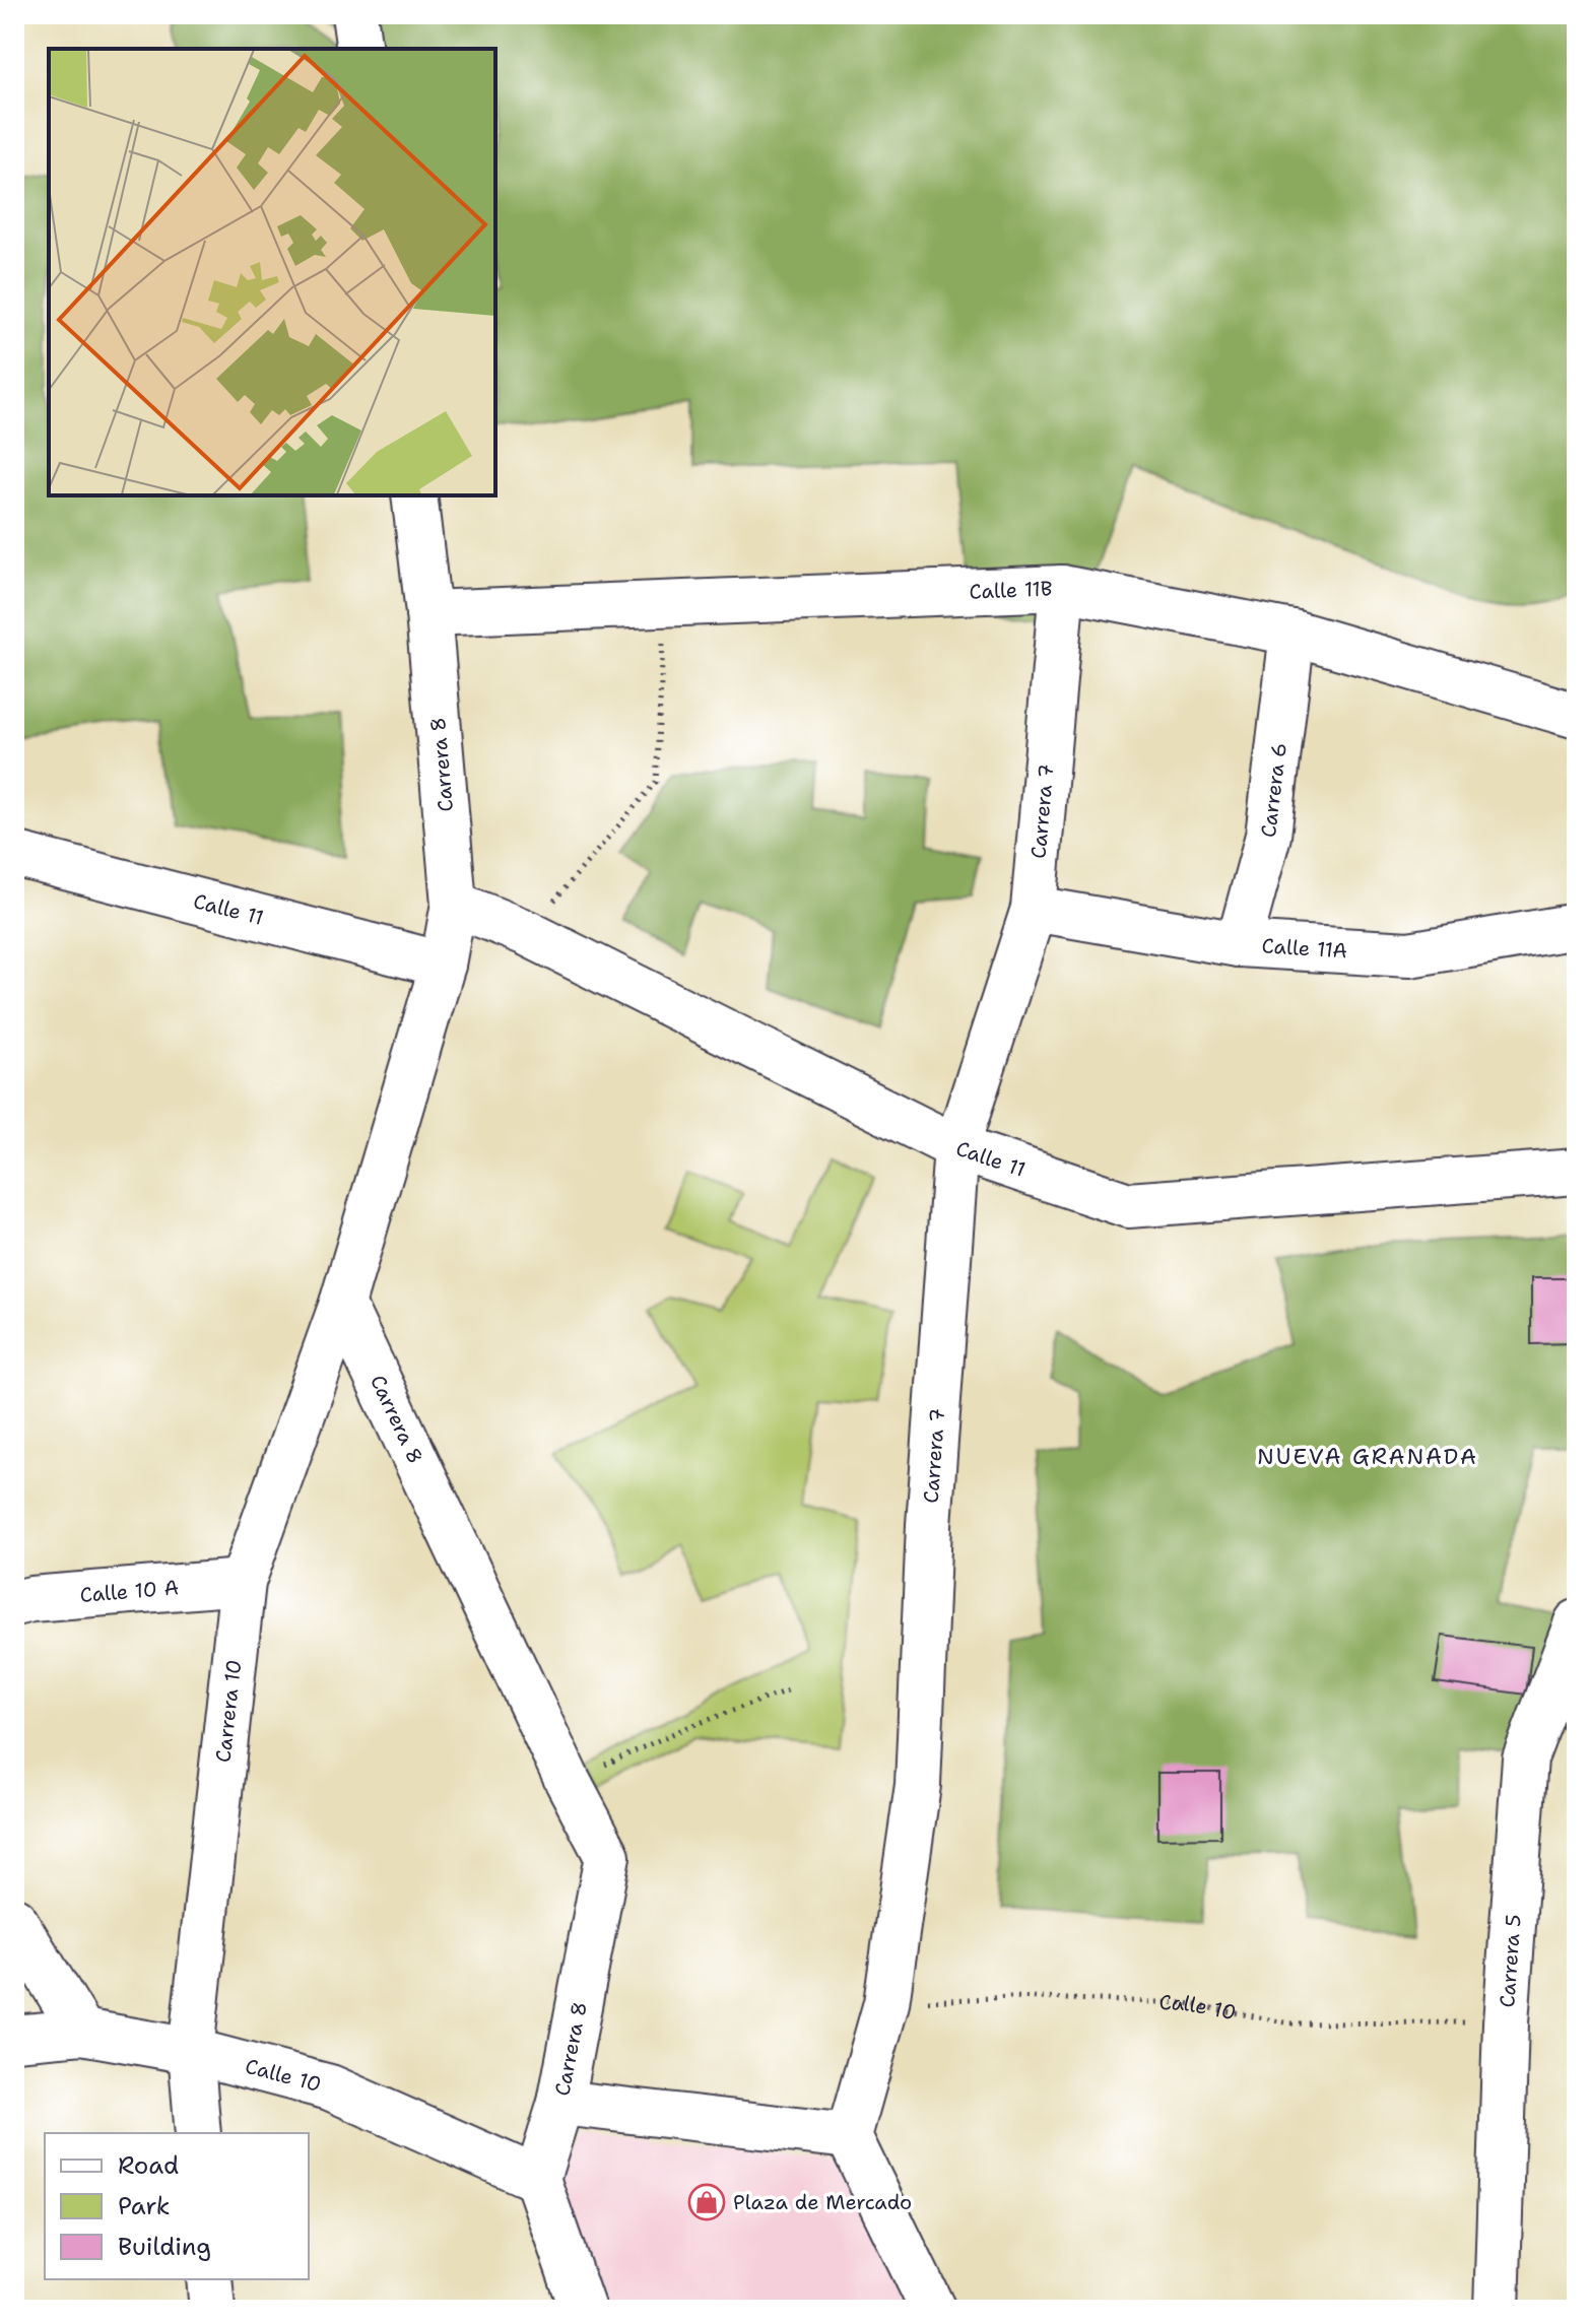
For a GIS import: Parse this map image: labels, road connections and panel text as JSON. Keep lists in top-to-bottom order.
{
  "streets": {
    "street": [
      "Calle 11B",
      "Carrera 8",
      "Carrera 6",
      "Carrera 7",
      "Calle 11",
      "Calle 11A",
      "Calle 10 A",
      "Carrera 10",
      "Carrera 5",
      "Calle 10"
    ]
  },
  "crossings": [
    ["Calle 11B", "Carrera 8"],
    ["Calle 11B", "Carrera 6"],
    ["Calle 11B", "Carrera 7"],
    ["Carrera 8", "Calle 11"],
    ["Carrera 8", "Carrera 10"],
    ["Carrera 8", "Calle 10"],
    ["Carrera 6", "Calle 11A"],
    ["Carrera 7", "Calle 11"],
    ["Carrera 7", "Calle 11A"],
    ["Carrera 7", "Calle 10"],
    ["Calle 10 A", "Carrera 10"],
    ["Carrera 10", "Calle 10"],
    ["Carrera 5", "Calle 10"]
  ],
  "districts": ["NUEVA GRANADA"],
  "places": {
    "shop": ["Plaza de Mercado"]
  },
  "legend": ["Road", "Park", "Building"]
}
